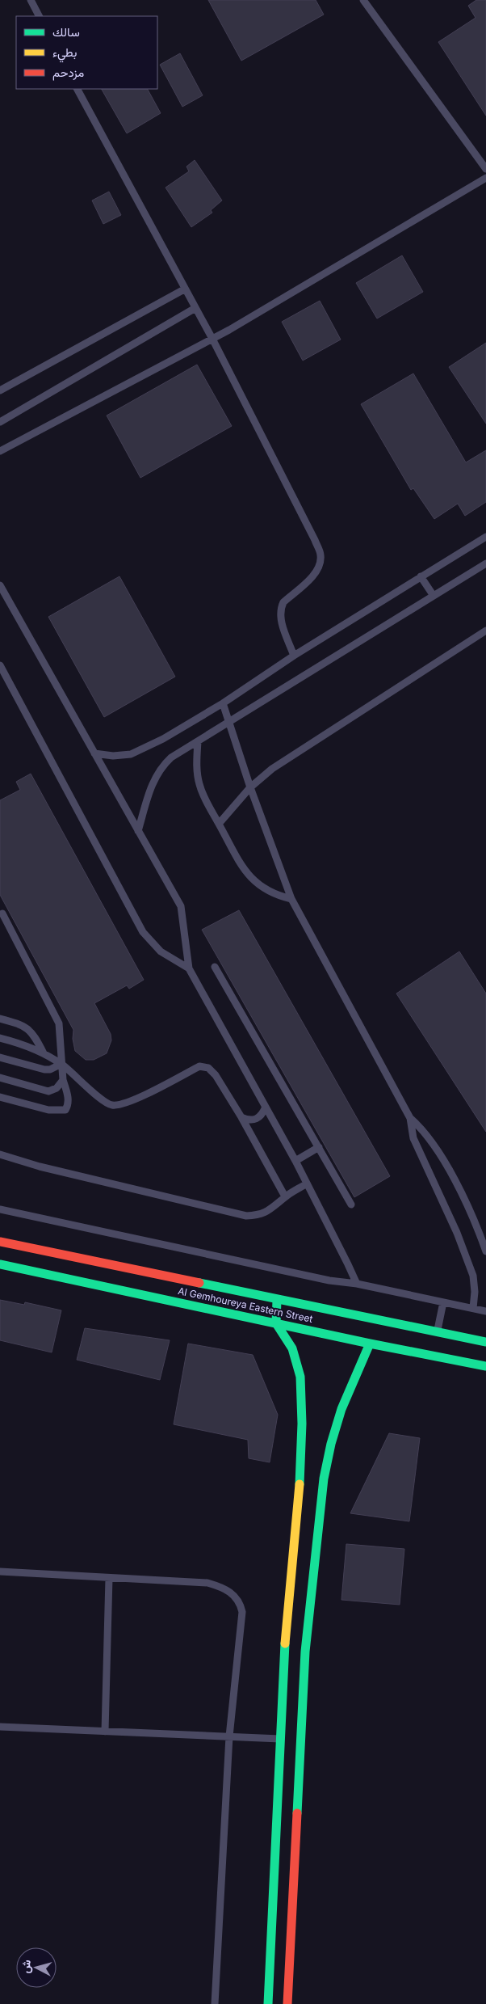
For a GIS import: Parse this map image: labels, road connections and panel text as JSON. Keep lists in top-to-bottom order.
{
  "streets": {
    "main road": ["Al Gemhoureya Eastern Street"]
  },
  "legend": ["سالك", "بطيء", "مزدحم"],
  "north": "left"
}
